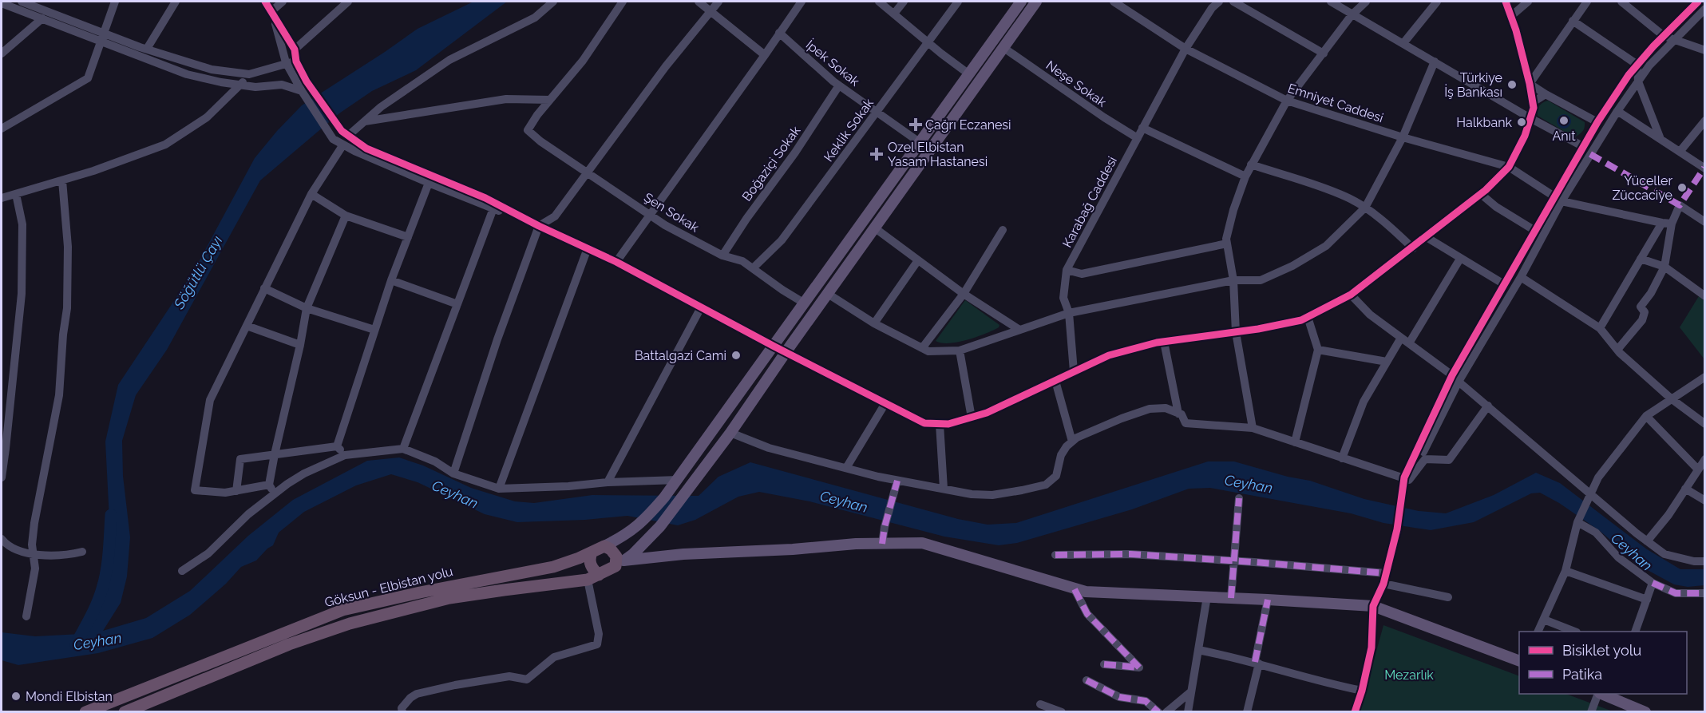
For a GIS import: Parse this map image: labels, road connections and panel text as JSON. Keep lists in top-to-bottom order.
{
  "streets": {
    "highway": ["Göksun - Elbistan yolu"],
    "street": [
      "İpek Sokak",
      "Neşe Sokak",
      "Emniyet Caddesi",
      "Keklik Sokak",
      "Boğaziçi Sokak",
      "Karabağ Caddesi",
      "Şen Sokak"
    ]
  },
  "crossings": [
    ["İpek Sokak", "Keklik Sokak"],
    ["İpek Sokak", "Boğaziçi Sokak"],
    ["İpek Sokak", "Göksun - Elbistan yolu"],
    ["Neşe Sokak", "Karabağ Caddesi"],
    ["Neşe Sokak", "Göksun - Elbistan yolu"],
    ["Emniyet Caddesi", "Karabağ Caddesi"],
    ["Keklik Sokak", "Şen Sokak"],
    ["Boğaziçi Sokak", "Şen Sokak"],
    ["Şen Sokak", "Göksun - Elbistan yolu"]
  ],
  "water": ["Söğütlü Çayı", "Ceyhan"],
  "parks": ["Mezarlık"],
  "places": {
    "other": [
      "Türkiye İş Bankası",
      "Anıt",
      "Halkbank",
      "Yüceller Züccaciye",
      "Battalgazi Cami",
      "Mondi Elbistan"
    ],
    "health": ["Çağrı Eczanesi", "Ozel Elbistan Yasam Hastanesi"]
  },
  "legend": ["Bisiklet yolu", "Patika"]
}
